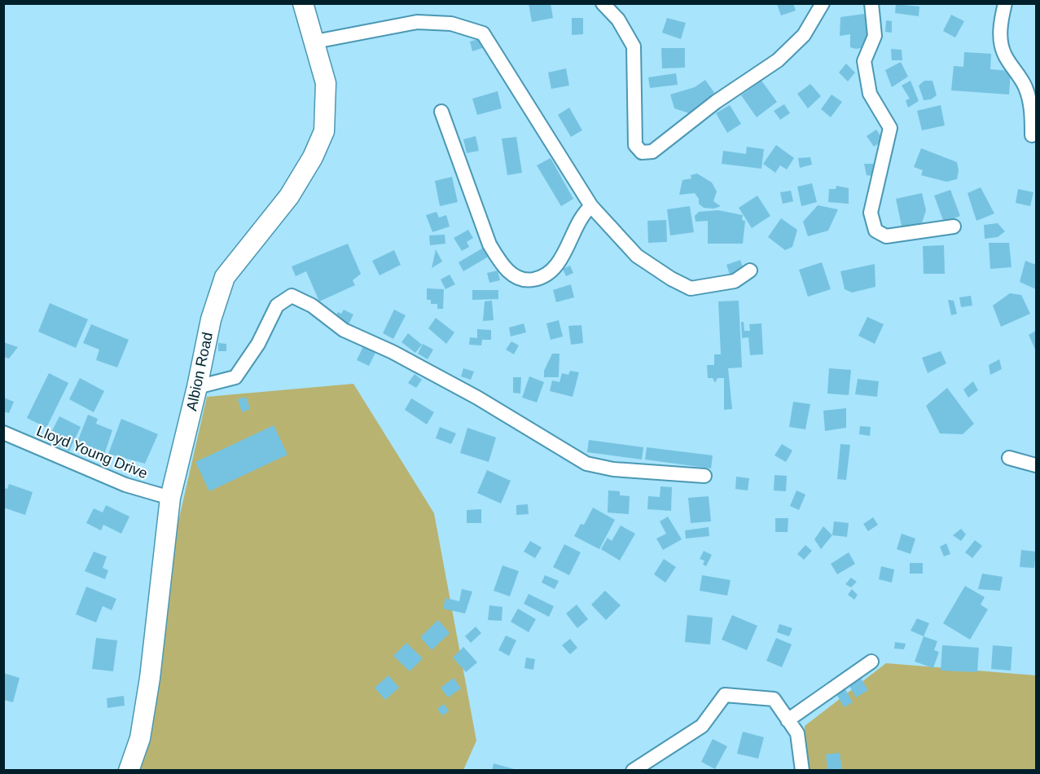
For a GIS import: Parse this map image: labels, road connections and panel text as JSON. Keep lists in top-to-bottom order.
{
  "streets": {
    "street": ["Albion Road", "Lloyd Young Drive"]
  },
  "crossings": [
    ["Albion Road", "Lloyd Young Drive"]
  ]
}
